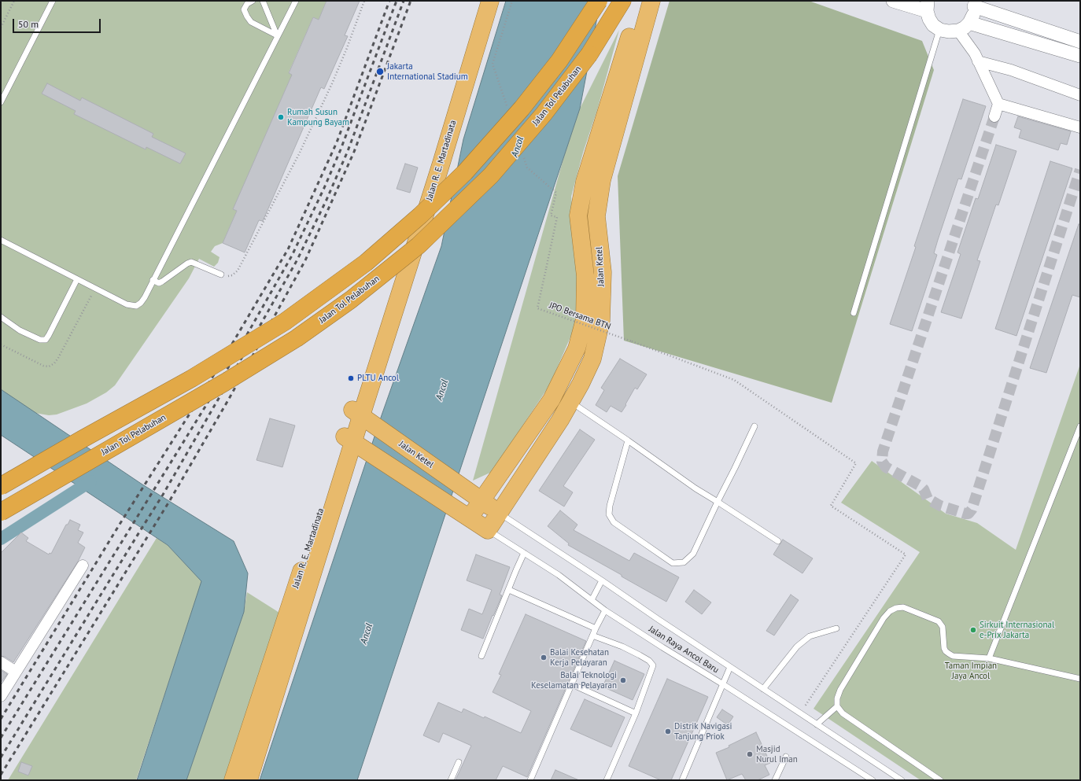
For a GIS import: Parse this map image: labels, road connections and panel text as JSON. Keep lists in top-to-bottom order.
{
  "streets": {
    "highway": ["Jalan Tol Pelabuhan", "Jalan R. E. Martadinata", "Jalan Ketel"],
    "lane": ["Jalan Raya Ancol Baru"],
    "path": ["JPO Bersama BTN"]
  },
  "crossings": [
    ["Jalan R. E. Martadinata", "Jalan Ketel"],
    ["Jalan Ketel", "Jalan Raya Ancol Baru"]
  ],
  "water": ["Ancol"],
  "parks": ["Taman Impian Jaya Ancol"],
  "places": [
    "Jakarta International Stadium",
    "Rumah Susun Kampung Bayam",
    "PLTU Ancol",
    "Sirkuit Internasional e-Prix Jakarta",
    "Balai Kesehatan Kerja Pelayaran",
    "Balai Teknologi Keselamatan Pelayaran",
    "Distrik Navigasi Tanjung Priok",
    "Masjid Nurul Iman"
  ],
  "scale_bar": "50 m"
}
